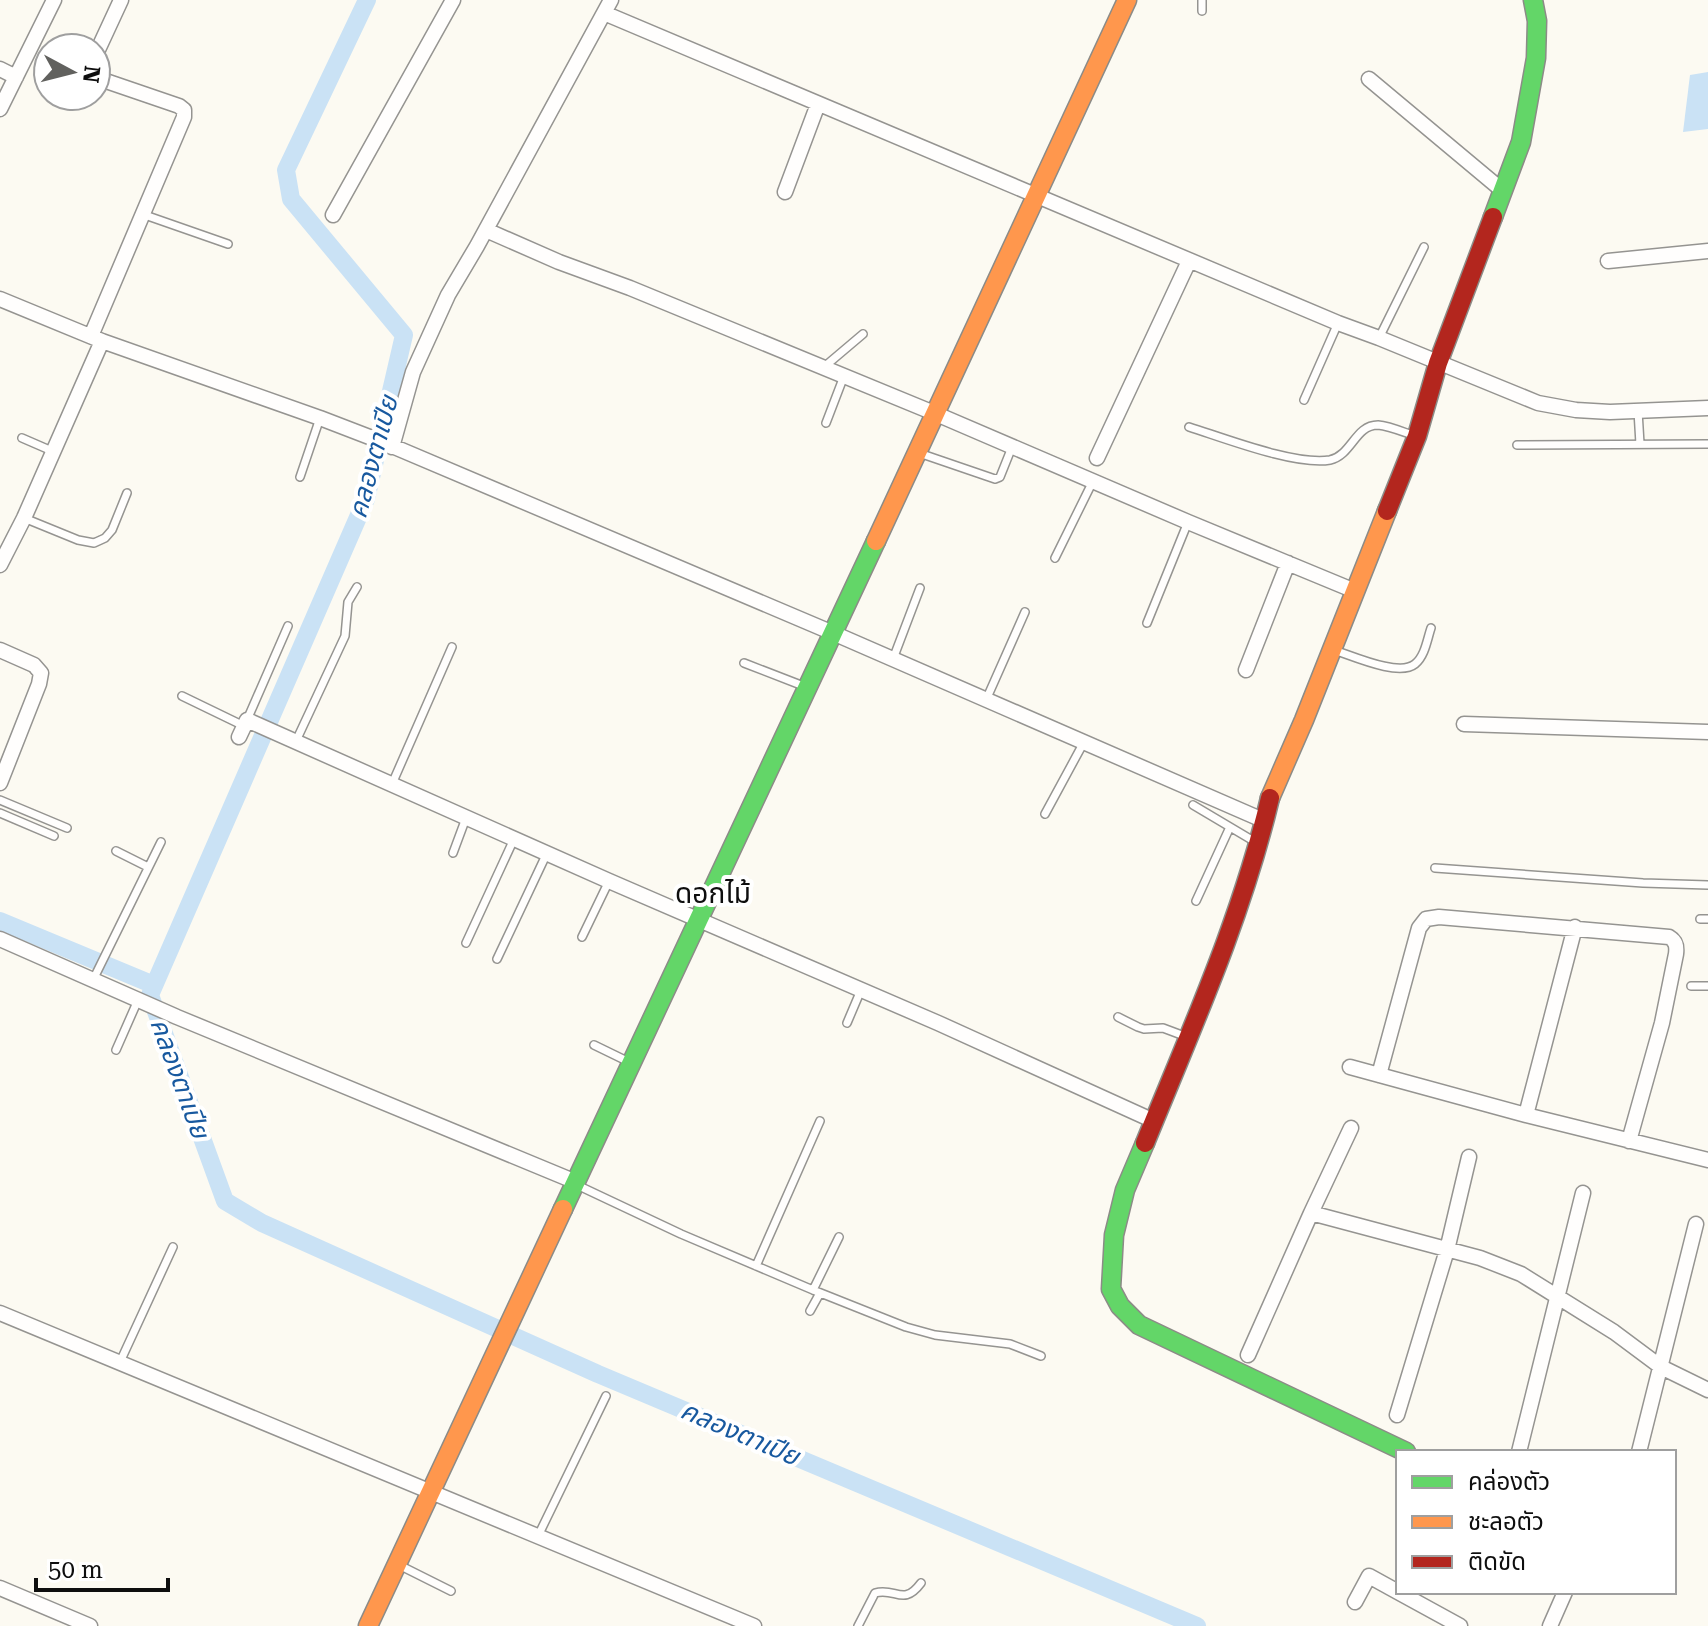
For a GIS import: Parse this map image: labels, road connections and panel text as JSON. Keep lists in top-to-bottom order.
{
  "districts": ["ดอกไม้"],
  "water": ["คลองตาเปีย"],
  "legend": ["คล่องตัว", "ชะลอตัว", "ติดขัด"],
  "scale_bar": "50 m",
  "north": "right"
}
